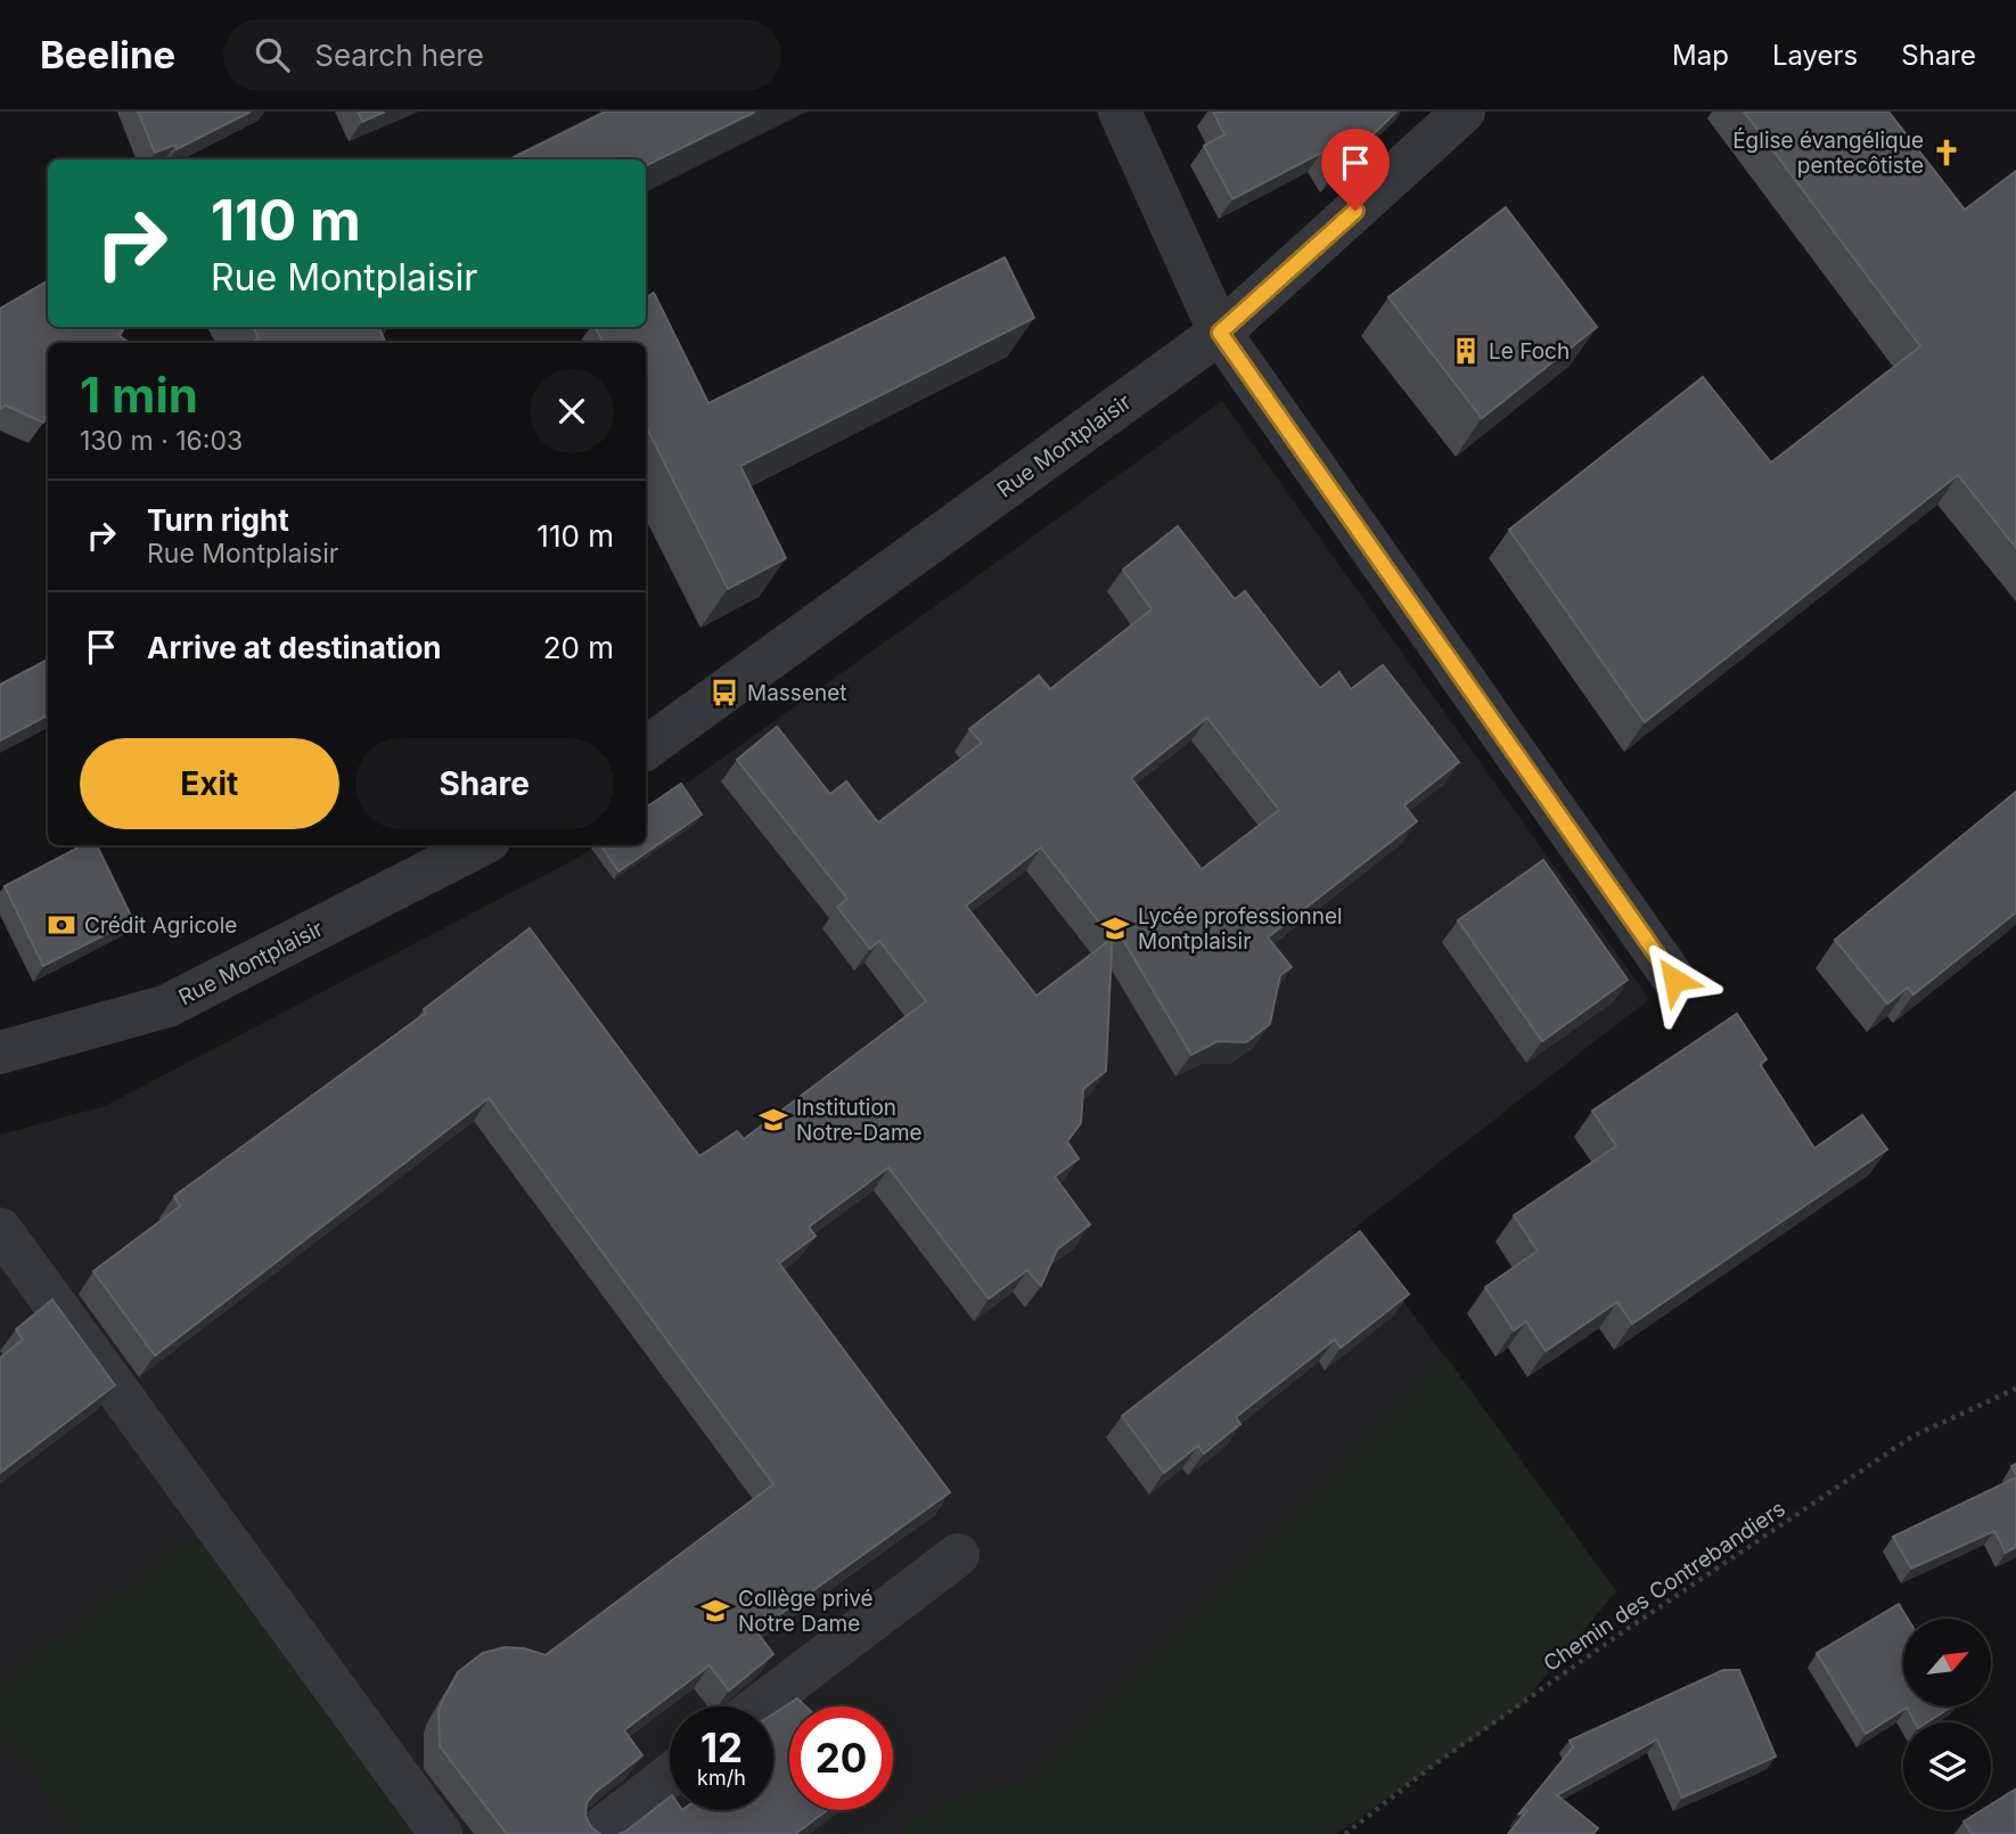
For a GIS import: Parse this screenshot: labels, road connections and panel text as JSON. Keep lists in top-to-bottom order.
{
  "streets": {
    "street": ["Rue Montplaisir"],
    "path": ["Chemin des Contrebandiers"]
  },
  "places": {
    "church": ["Église évangélique pentecôtiste"],
    "building": ["Le Foch"],
    "bus stop": ["Massenet"],
    "bank": ["Crédit Agricole"],
    "school or university": ["Lycée professionnel Montplaisir", "Institution Notre-Dame", "Collège privé Notre Dame"]
  },
  "north": "top right",
  "page": {
    "header": "Beeline",
    "search": "Search here",
    "nav": ["Map", "Layers", "Share"],
    "turn": ["110 m", "Rue Montplaisir"],
    "heading": ["1 min", "130 m · 16:03"],
    "list": [
      {
        "name": "Turn right",
        "note": "Rue Montplaisir",
        "value": "110 m"
      },
      {
        "name": "Arrive at destination",
        "value": "20 m"
      }
    ],
    "buttons": ["Exit", "Share"],
    "speed": "12 km/h",
    "limit": "20"
  }
}
